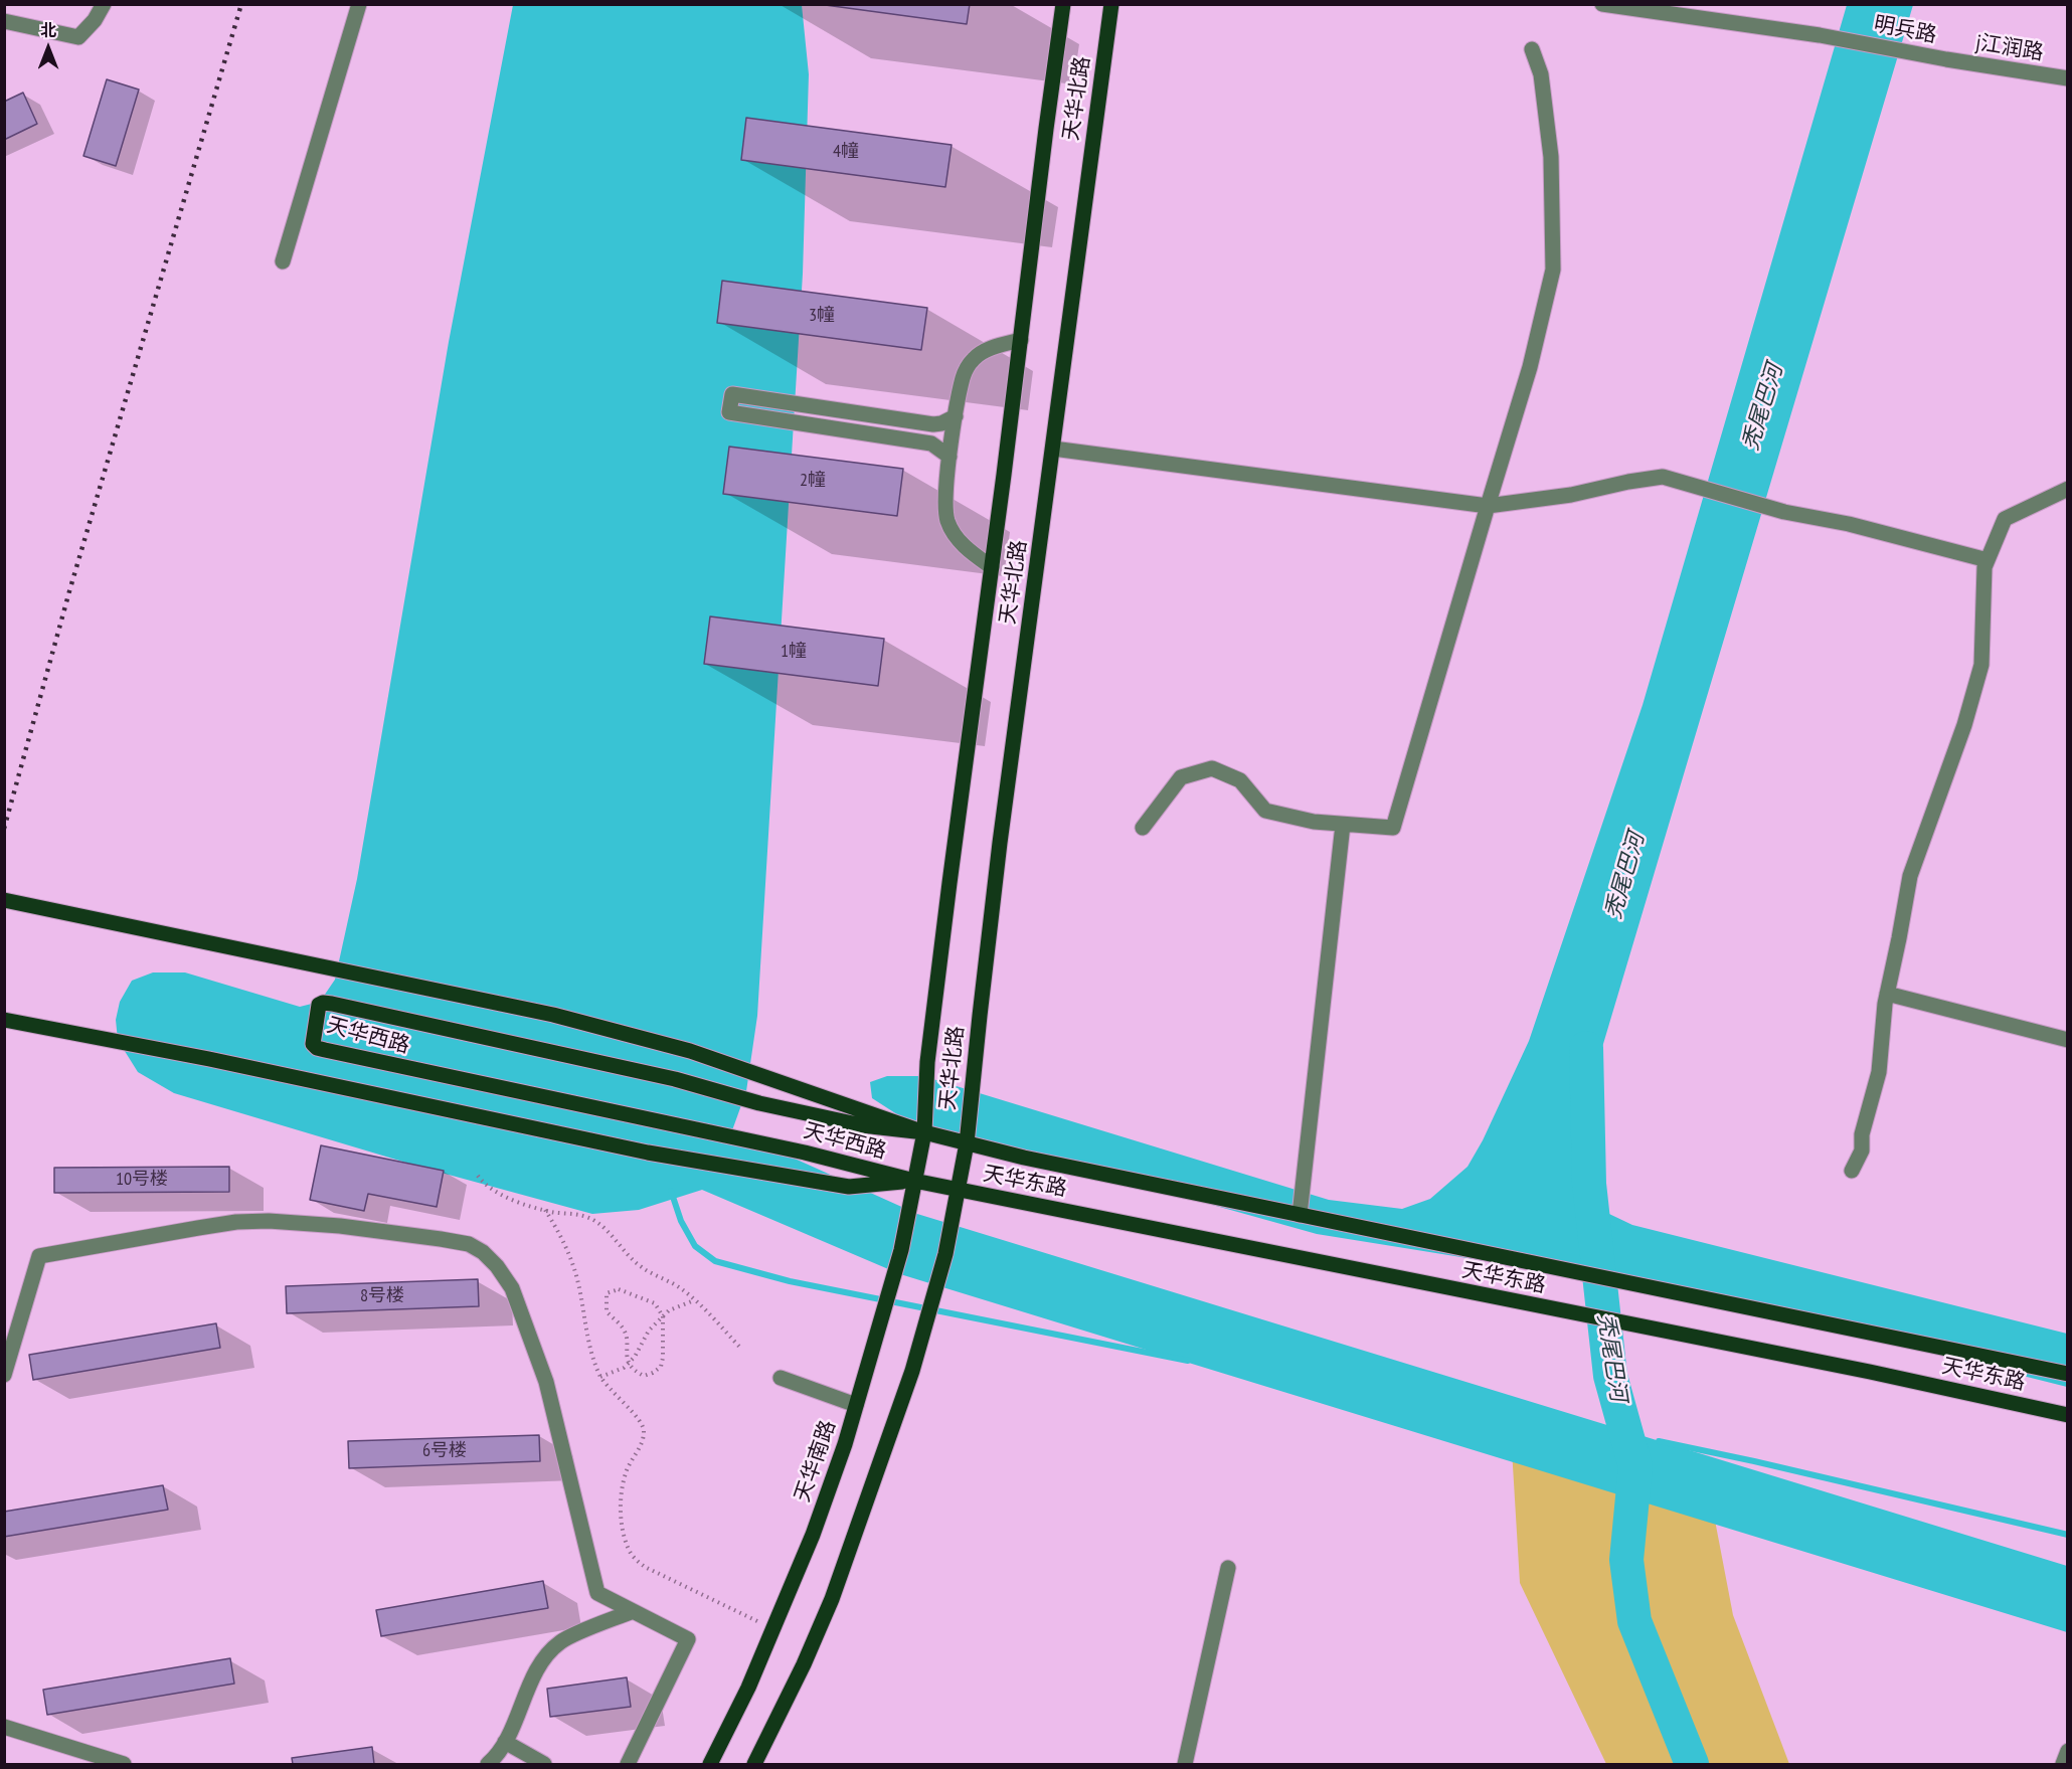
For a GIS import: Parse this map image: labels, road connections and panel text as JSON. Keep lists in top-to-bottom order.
{
  "streets": {
    "main road": [
      "天华北路",
      "天华西路",
      "天华东路",
      "天华南路"
    ],
    "street": ["明兵路", "j江润路"]
  },
  "crossings": [
    ["明兵路", "j江润路"],
    ["天华北路", "天华西路"],
    ["天华北路", "天华东路"],
    ["天华北路", "天华南路"],
    ["天华西路", "天华东路"],
    ["天华西路", "天华南路"]
  ],
  "water": ["秃尾巴河"],
  "house_numbers": [
    "4幢",
    "3幢",
    "2幢",
    "1幢",
    "10号楼",
    "8号楼",
    "6号楼"
  ],
  "north": "top"
}
